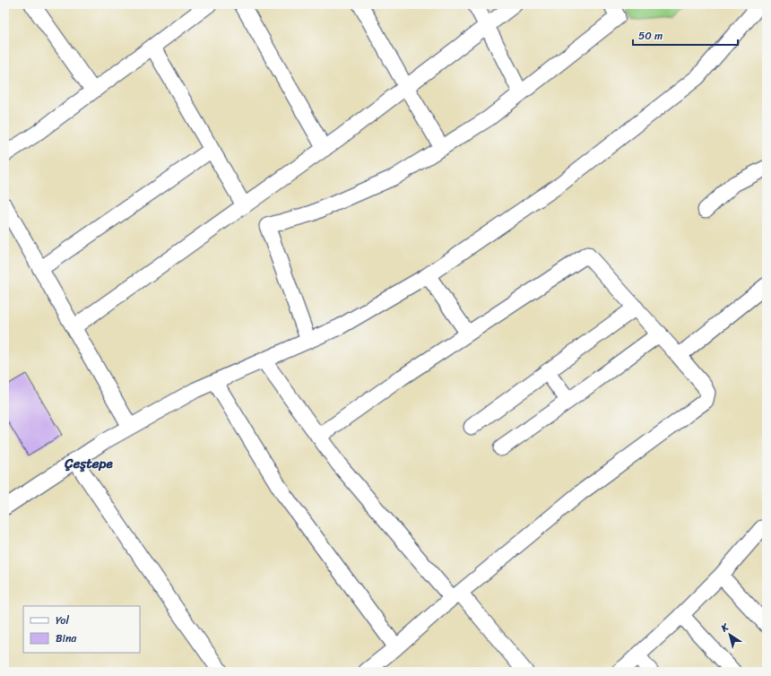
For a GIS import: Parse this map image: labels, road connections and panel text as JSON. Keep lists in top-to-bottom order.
{
  "districts": ["Çeştepe"],
  "legend": ["Yol", "Bina"],
  "scale_bar": "50 m",
  "north": "top left"
}
